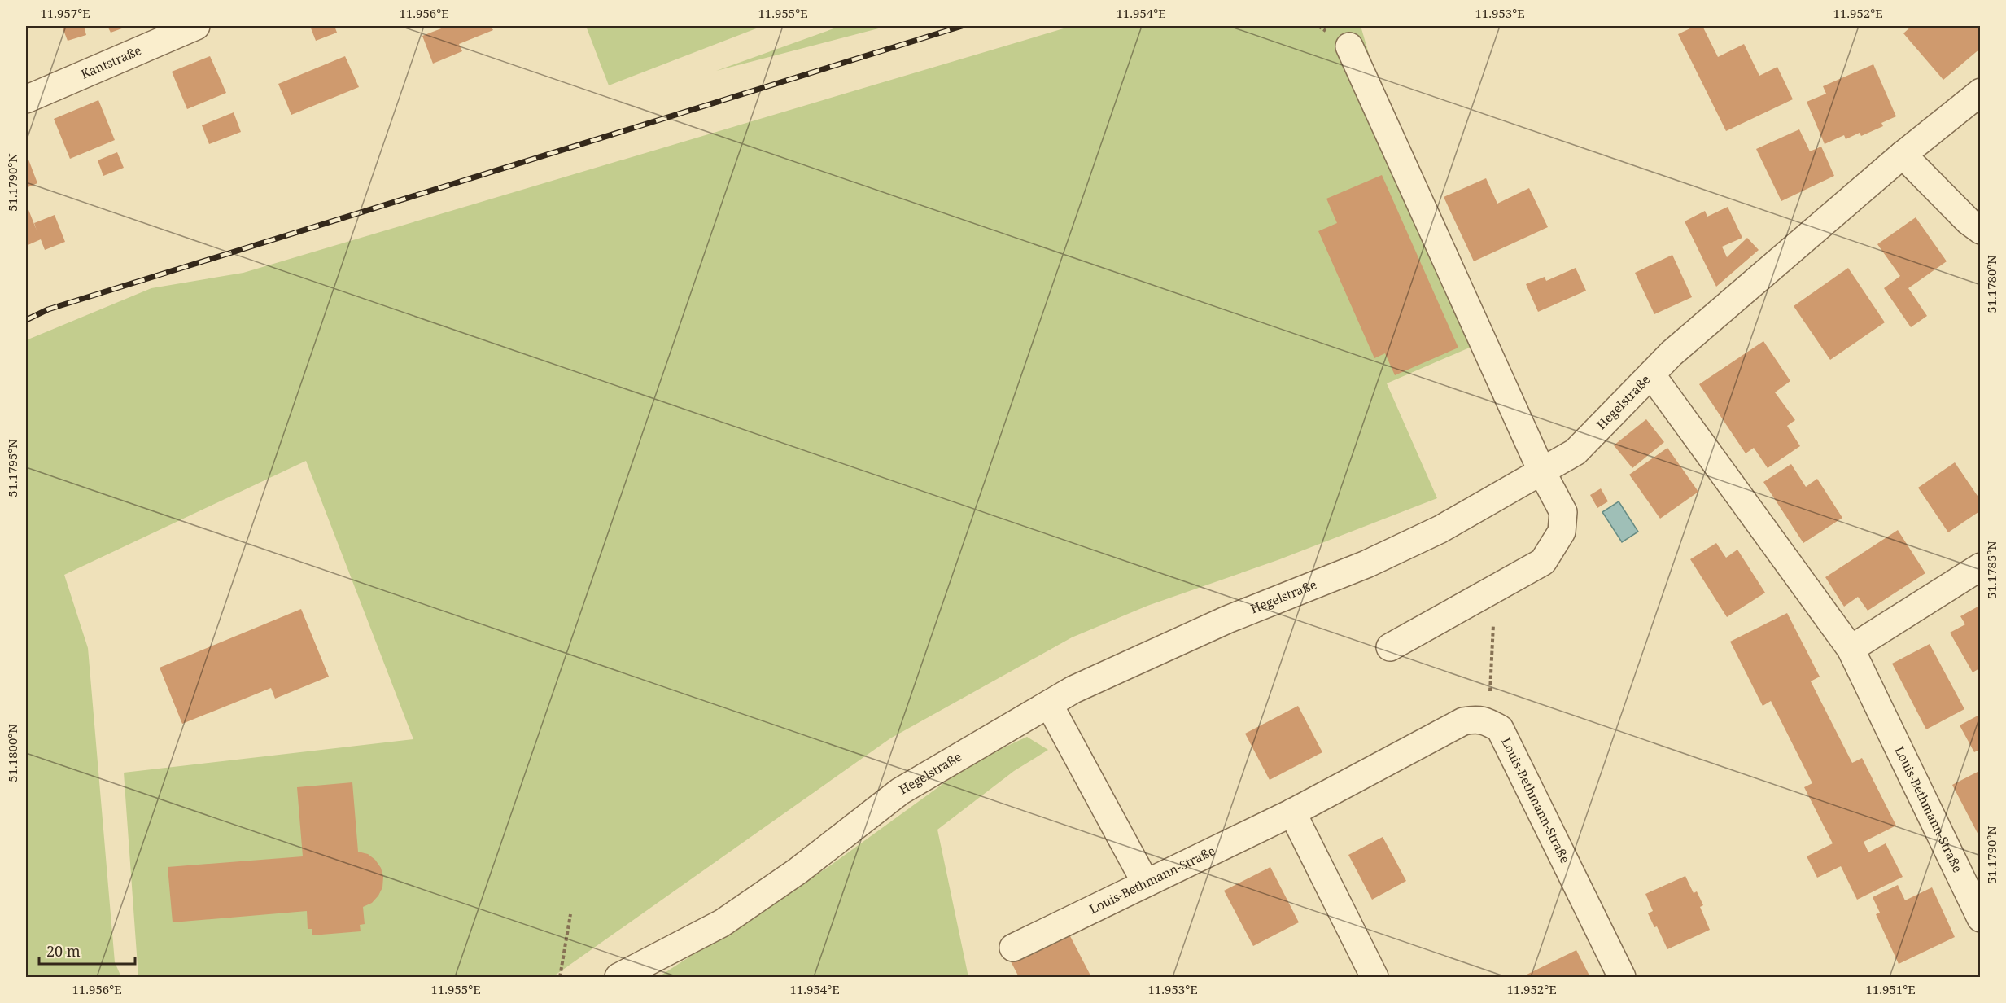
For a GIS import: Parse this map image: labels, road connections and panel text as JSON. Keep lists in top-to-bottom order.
{
  "streets": {
    "street": ["Kantstraße", "Hegelstraße", "Louis-Bethmann-Straße"]
  },
  "crossings": [
    ["Hegelstraße", "Louis-Bethmann-Straße"]
  ],
  "scale_bar": "20 m",
  "coordinates": [
    "11.957°E",
    "11.956°E",
    "11.955°E",
    "11.954°E",
    "11.953°E",
    "11.952°E",
    "51.1790°N",
    "51.1780°N",
    "51.1795°N",
    "51.1785°N",
    "51.1800°N",
    "11.951°E"
  ]
}
